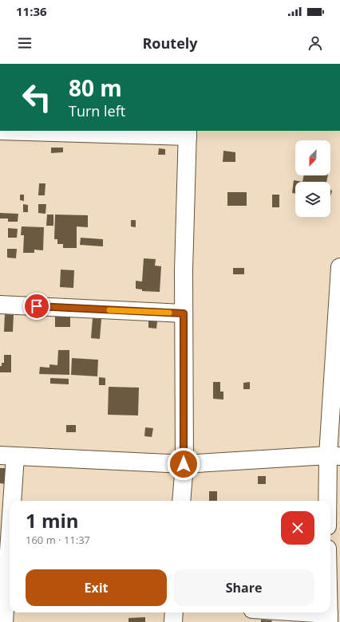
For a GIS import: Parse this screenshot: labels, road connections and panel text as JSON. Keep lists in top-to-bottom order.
{
  "north": "bottom left",
  "page": {
    "status": "11:36",
    "header": "Routely",
    "turn": ["80 m", "Turn left"],
    "heading": ["1 min", "160 m · 11:37"],
    "buttons": ["Exit", "Share"]
  }
}
